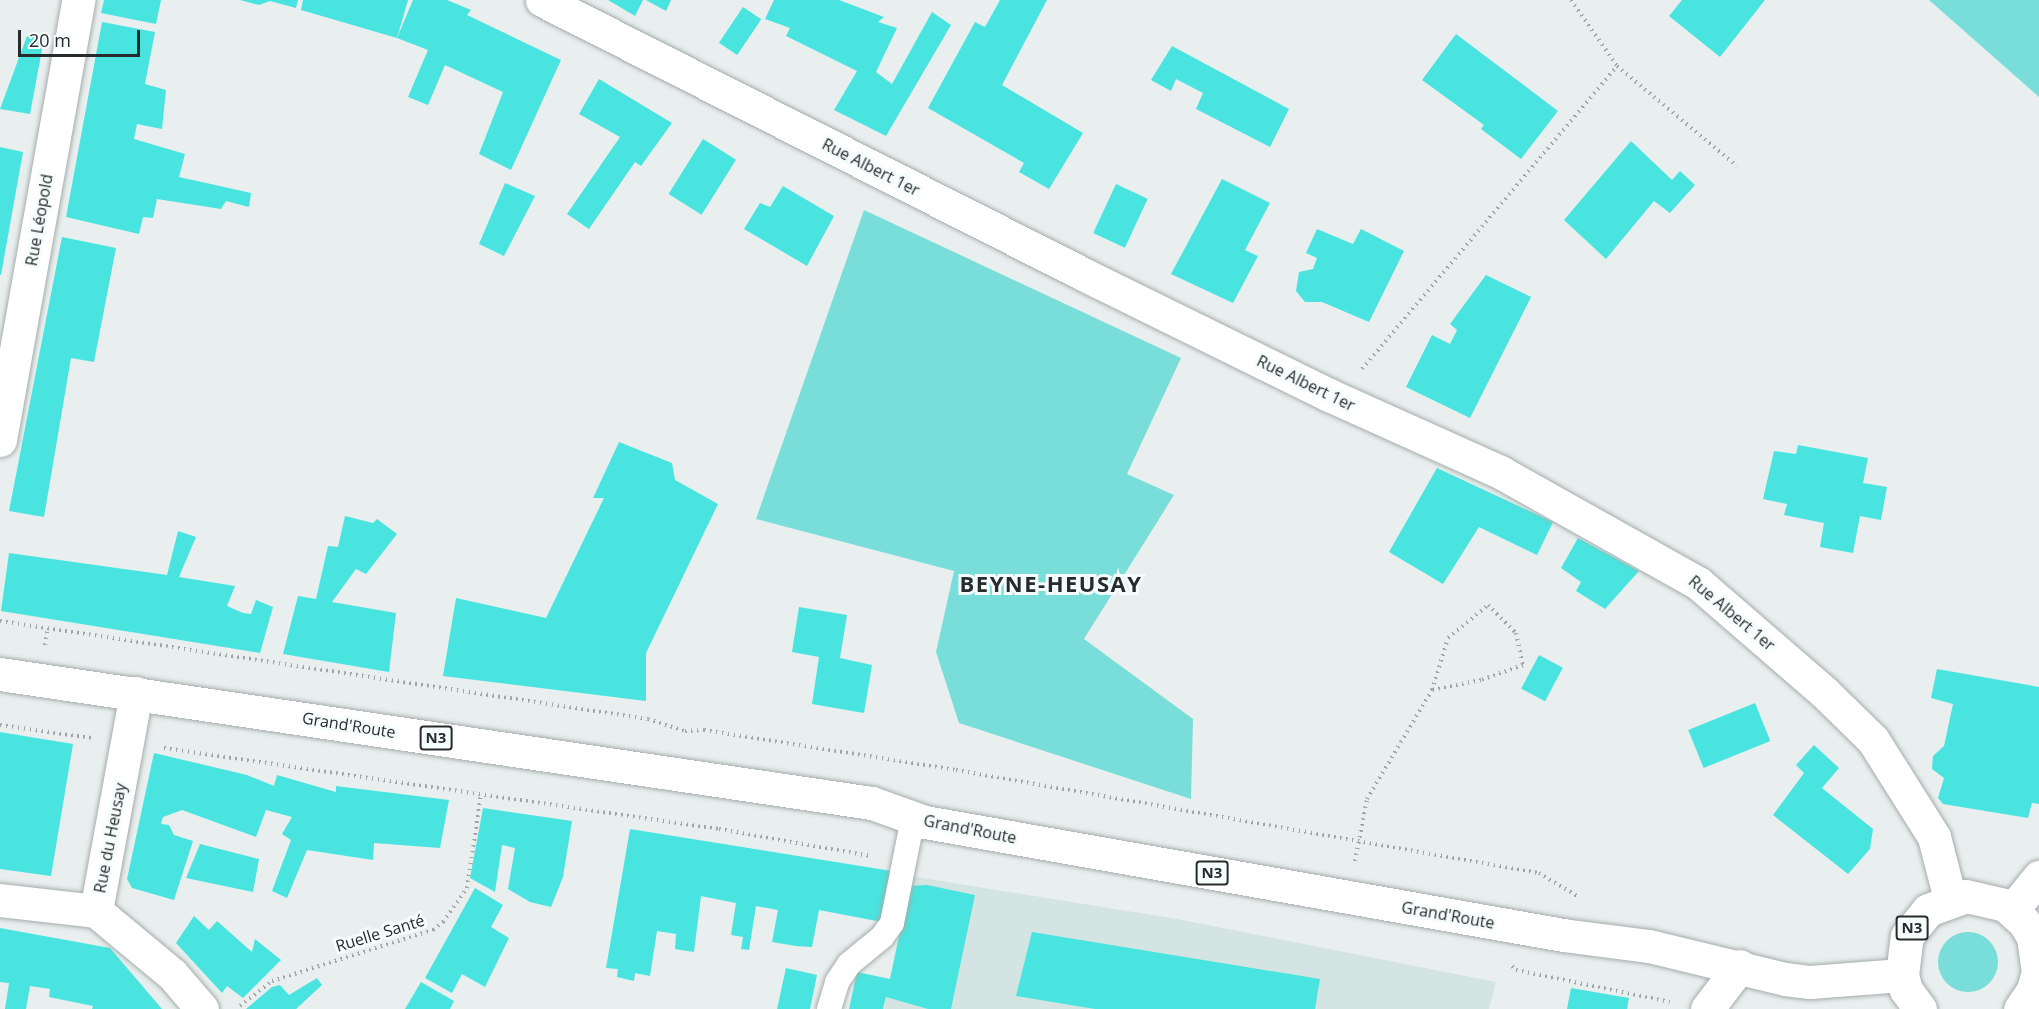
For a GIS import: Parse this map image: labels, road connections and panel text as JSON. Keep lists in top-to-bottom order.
{
  "streets": {
    "street": [
      "Rue Albert 1er",
      "Rue Léopold",
      "Grand'Route",
      "N3",
      "Rue du Heusay"
    ],
    "path": ["Ruelle Santé"]
  },
  "crossings": [
    ["Rue Albert 1er", "N3"],
    ["Grand'Route", "N3"],
    ["Grand'Route", "Rue du Heusay"]
  ],
  "districts": ["BEYNE-HEUSAY"],
  "scale_bar": "20 m"
}
